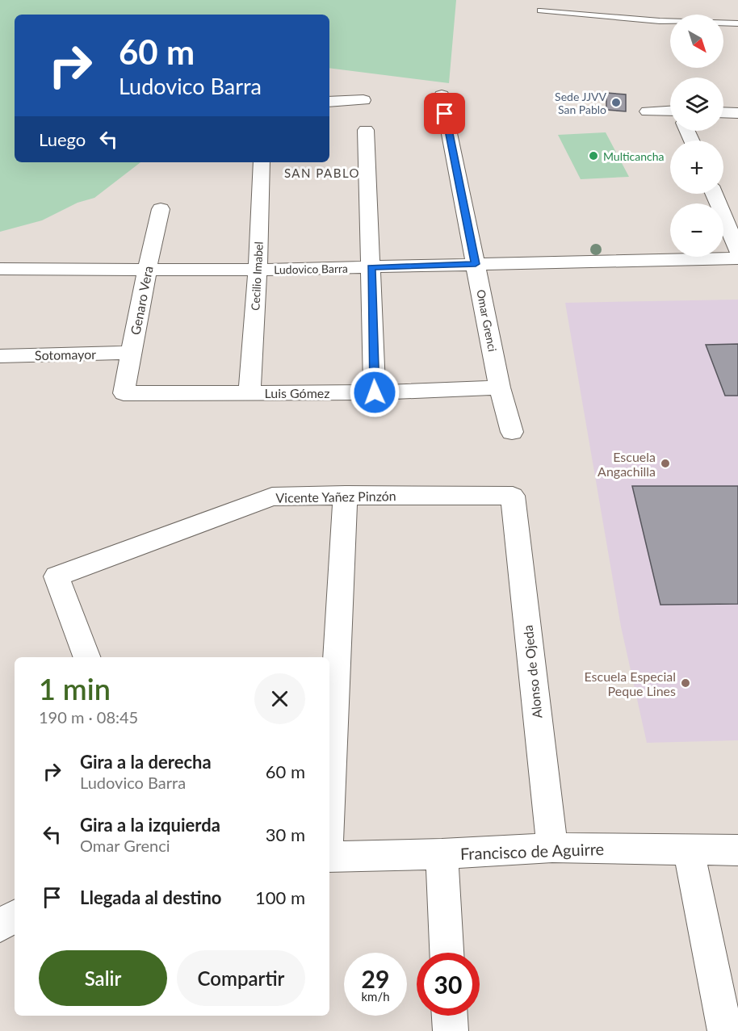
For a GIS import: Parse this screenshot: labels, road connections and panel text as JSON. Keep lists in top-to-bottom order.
{
  "streets": {
    "street": [
      "Ludovico Barra",
      "Cecilio Imabel",
      "Genaro Vera",
      "Omar Grenci",
      "Sotomayor",
      "Luis Gómez",
      "Vicente Yañez Pinzón",
      "Alonso de Ojeda",
      "Francisco de Aguirre"
    ]
  },
  "crossings": [
    ["Ludovico Barra", "Cecilio Imabel"],
    ["Ludovico Barra", "Genaro Vera"],
    ["Ludovico Barra", "Omar Grenci"],
    ["Cecilio Imabel", "Luis Gómez"],
    ["Genaro Vera", "Sotomayor"],
    ["Genaro Vera", "Luis Gómez"],
    ["Omar Grenci", "Luis Gómez"],
    ["Vicente Yañez Pinzón", "Alonso de Ojeda"],
    ["Alonso de Ojeda", "Francisco de Aguirre"]
  ],
  "districts": ["SAN PABLO"],
  "places": [
    "Sede JJVV San Pablo",
    "Multicancha",
    "Escuela Angachilla",
    "Escuela Especial Peque Lines"
  ],
  "north": "bottom right",
  "page": {
    "map_buttons": ["+", "−"],
    "turn": ["60 m", "Ludovico Barra"],
    "then": "Luego",
    "heading": ["1 min", "190 m · 08:45"],
    "list": [
      {
        "name": "Gira a la derecha",
        "note": "Ludovico Barra",
        "value": "60 m"
      },
      {
        "name": "Gira a la izquierda",
        "note": "Omar Grenci",
        "value": "30 m"
      },
      {
        "name": "Llegada al destino",
        "value": "100 m"
      }
    ],
    "buttons": ["Salir", "Compartir"],
    "speed": "29 km/h",
    "limit": "30"
  }
}
